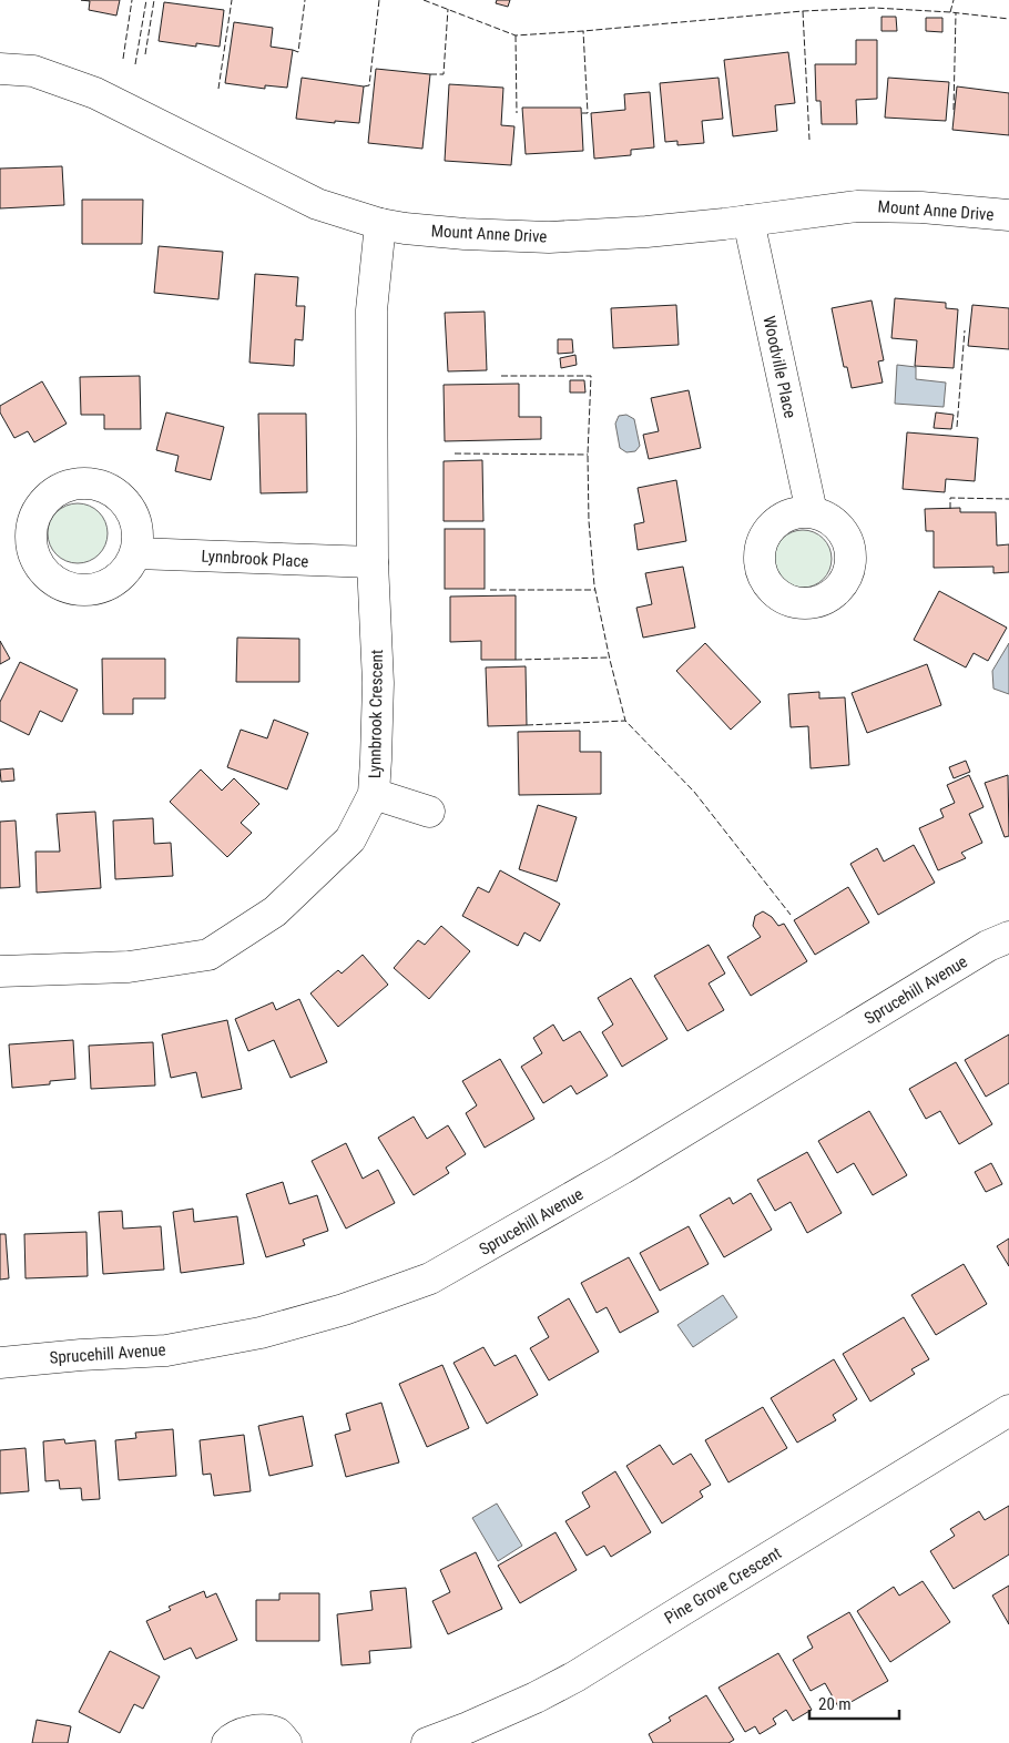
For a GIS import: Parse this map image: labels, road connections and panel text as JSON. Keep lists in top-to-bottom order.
{
  "streets": {
    "street": [
      "Mount Anne Drive",
      "Woodville Place",
      "Lynnbrook Place",
      "Lynnbrook Crescent",
      "Sprucehill Avenue",
      "Pine Grove Crescent"
    ]
  },
  "crossings": [
    ["Mount Anne Drive", "Woodville Place"],
    ["Mount Anne Drive", "Lynnbrook Crescent"],
    ["Lynnbrook Place", "Lynnbrook Crescent"]
  ],
  "scale_bar": "20 m"
}
